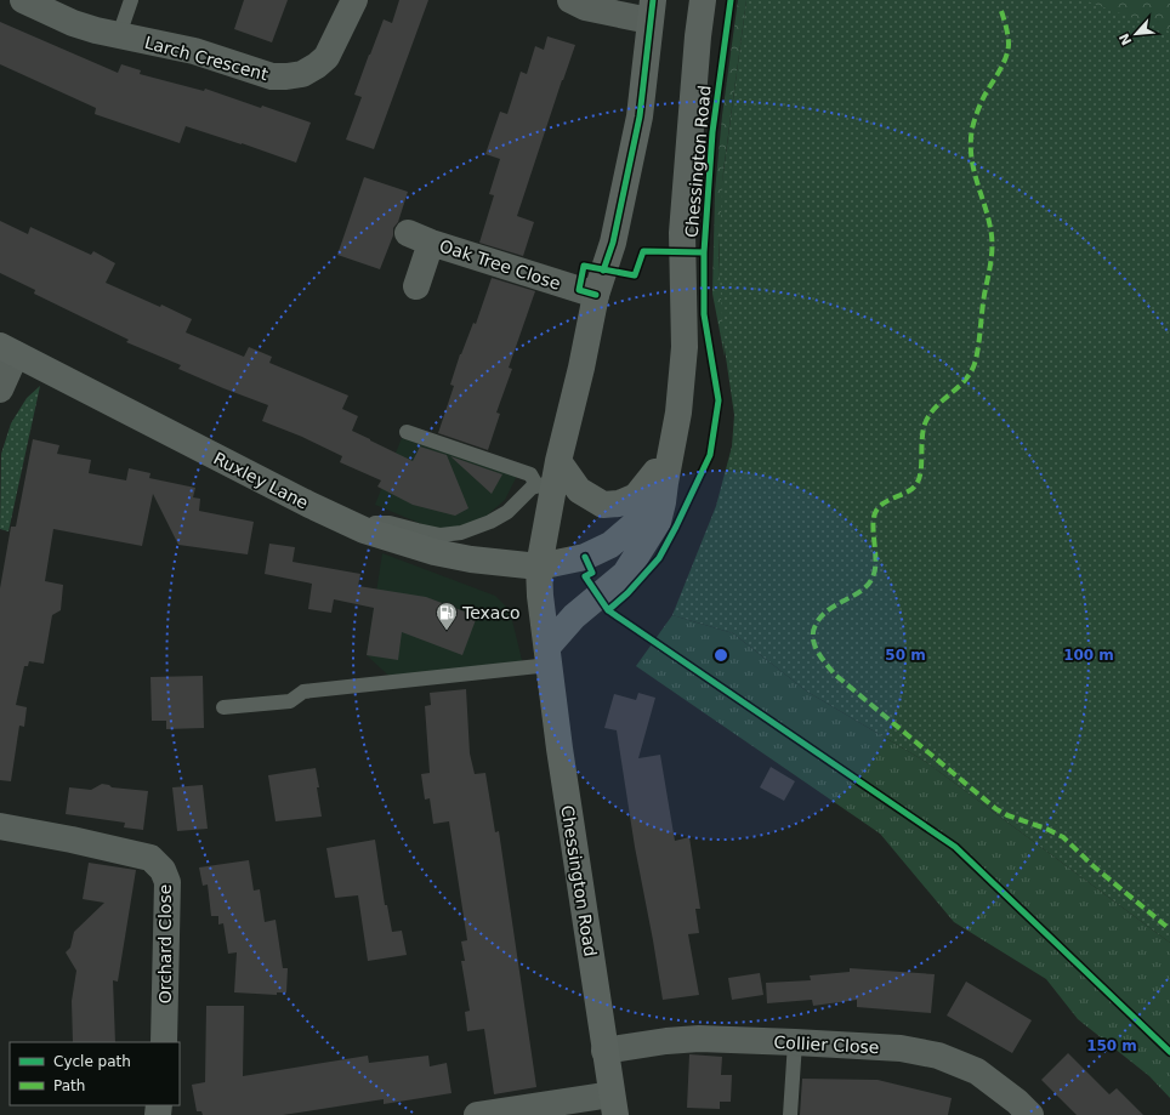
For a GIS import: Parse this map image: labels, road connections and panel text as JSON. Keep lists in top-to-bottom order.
{
  "streets": {
    "main road": ["Chessington Road", "Ruxley Lane"],
    "street": [
      "Larch Crescent",
      "Oak Tree Close",
      "Orchard Close",
      "Collier Close"
    ]
  },
  "crossings": [
    ["Chessington Road", "Oak Tree Close"],
    ["Chessington Road", "Ruxley Lane"],
    ["Chessington Road", "Collier Close"]
  ],
  "places": {
    "fuel station": ["Texaco"]
  },
  "legend": ["Cycle path", "Path"],
  "north": "bottom left",
  "rings": ["50 m", "100 m", "150 m"]
}
